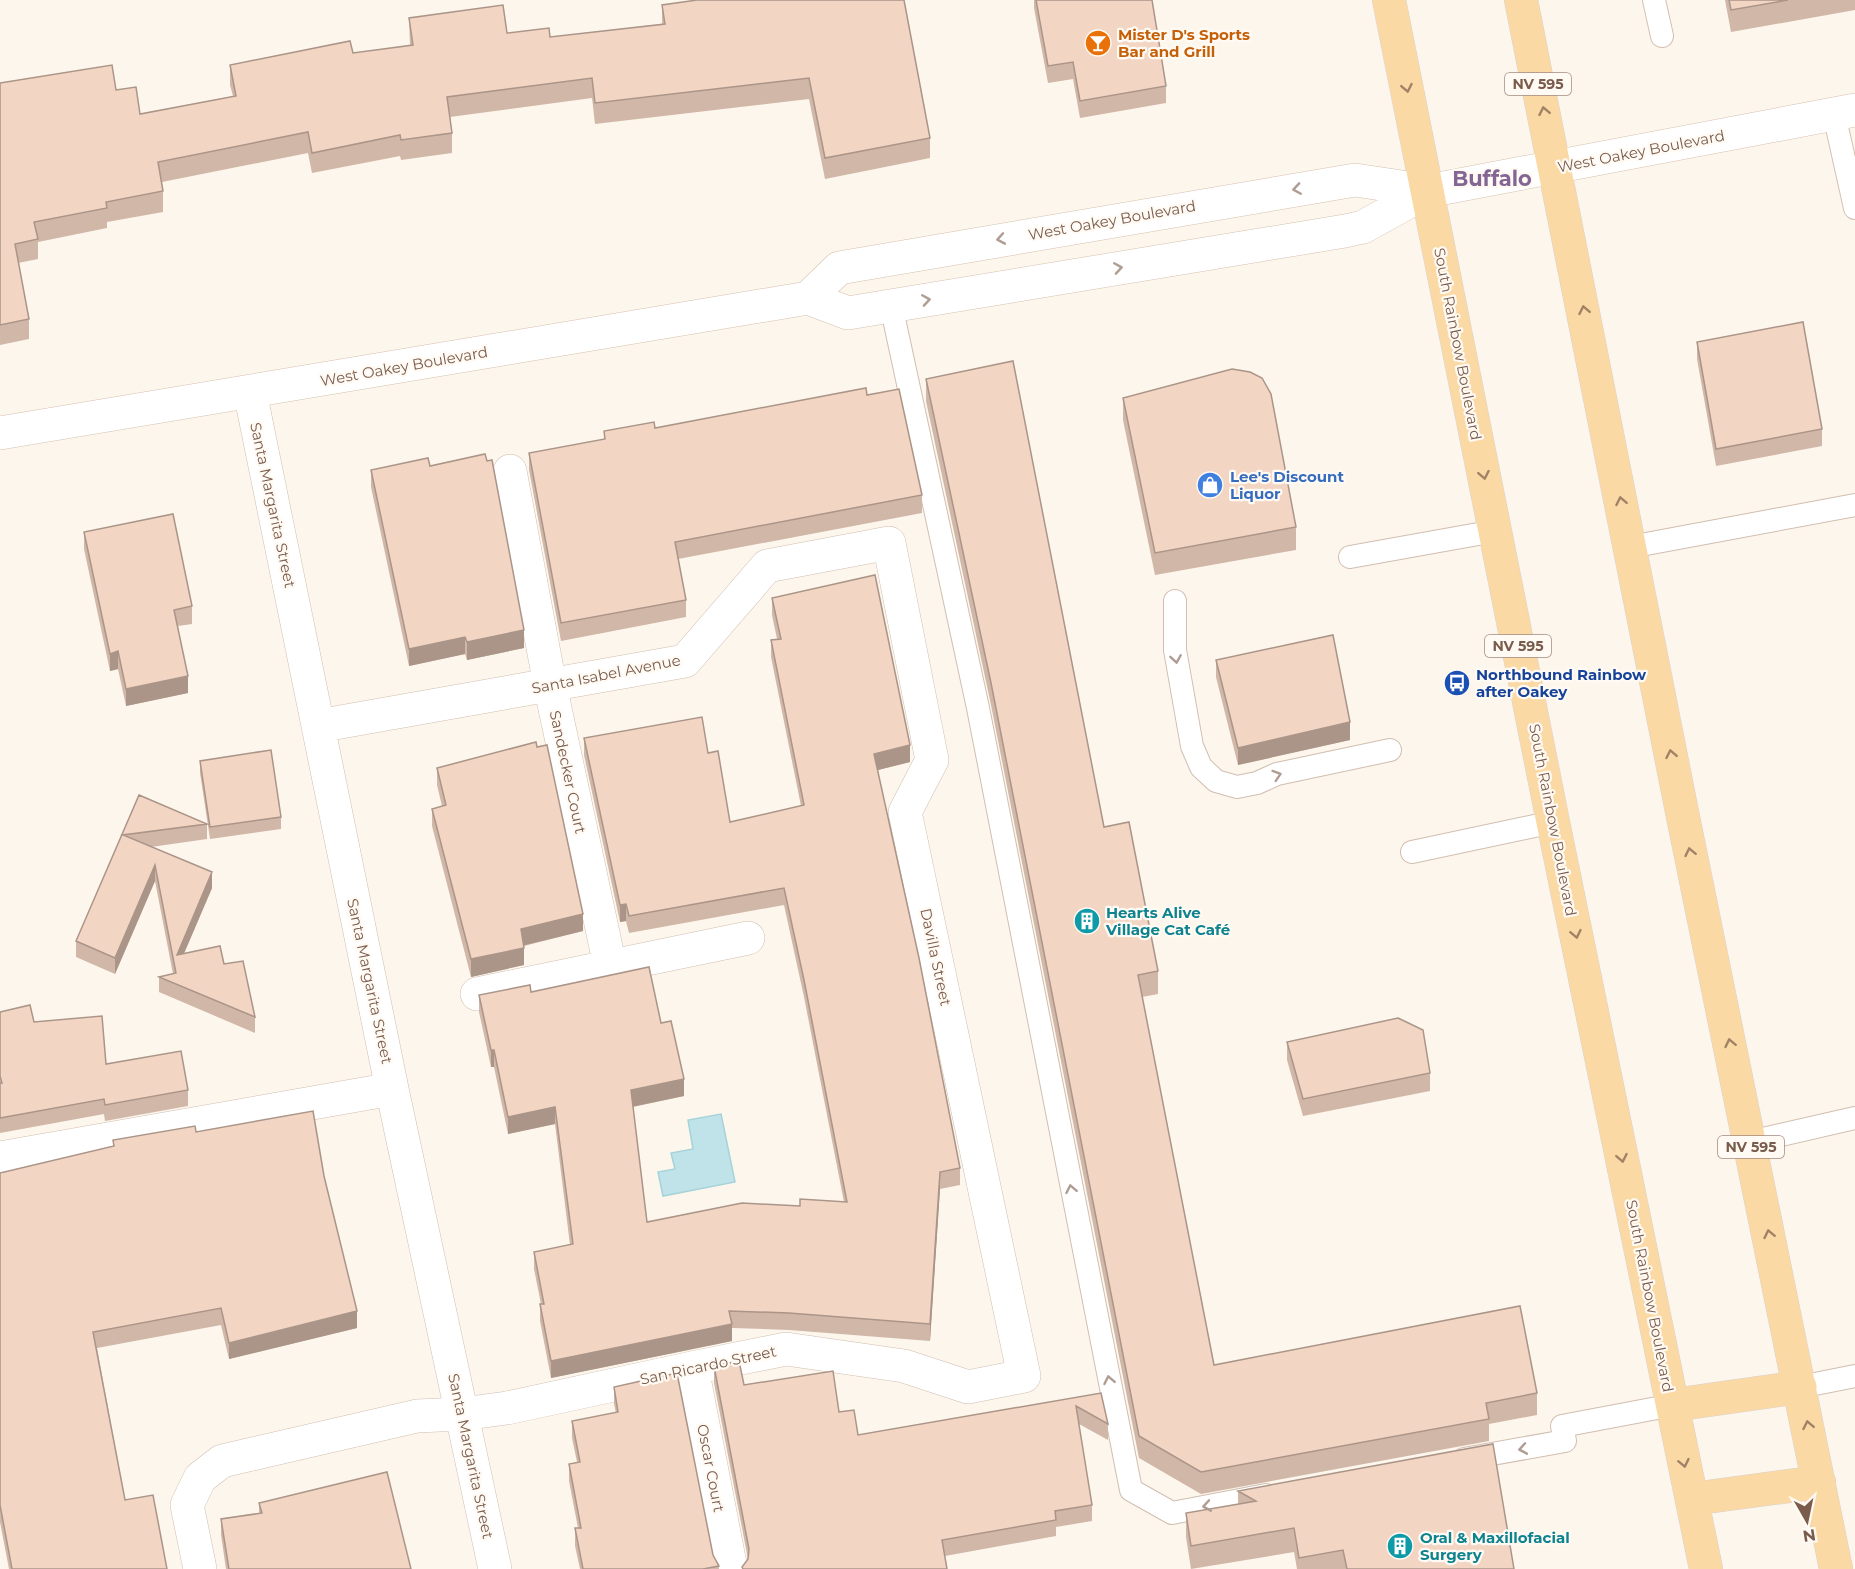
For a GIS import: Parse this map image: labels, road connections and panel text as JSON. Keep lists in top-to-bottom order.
{
  "streets": {
    "main road": ["NV 595", "South Rainbow Boulevard"],
    "street": [
      "West Oakey Boulevard",
      "Santa Margarita Street",
      "Santa Isabel Avenue",
      "Sandecker Court",
      "Davilla Street",
      "San Ricardo Street",
      "Oscar Court"
    ]
  },
  "crossings": [
    ["NV 595", "West Oakey Boulevard"],
    ["West Oakey Boulevard", "South Rainbow Boulevard"],
    ["West Oakey Boulevard", "Santa Margarita Street"],
    ["Santa Margarita Street", "Santa Isabel Avenue"],
    ["Santa Margarita Street", "San Ricardo Street"],
    ["Santa Isabel Avenue", "Sandecker Court"],
    ["Santa Isabel Avenue", "Davilla Street"],
    ["Davilla Street", "San Ricardo Street"],
    ["San Ricardo Street", "Oscar Court"]
  ],
  "districts": ["Buffalo"],
  "places": {
    "bar": ["Mister D's Sports Bar and Grill"],
    "shop": ["Lee's Discount Liquor"],
    "bus stop": ["Northbound Rainbow after Oakey"],
    "building": ["Hearts Alive Village Cat Café", "Oral & Maxillofacial Surgery"]
  },
  "north": "bottom"
}
